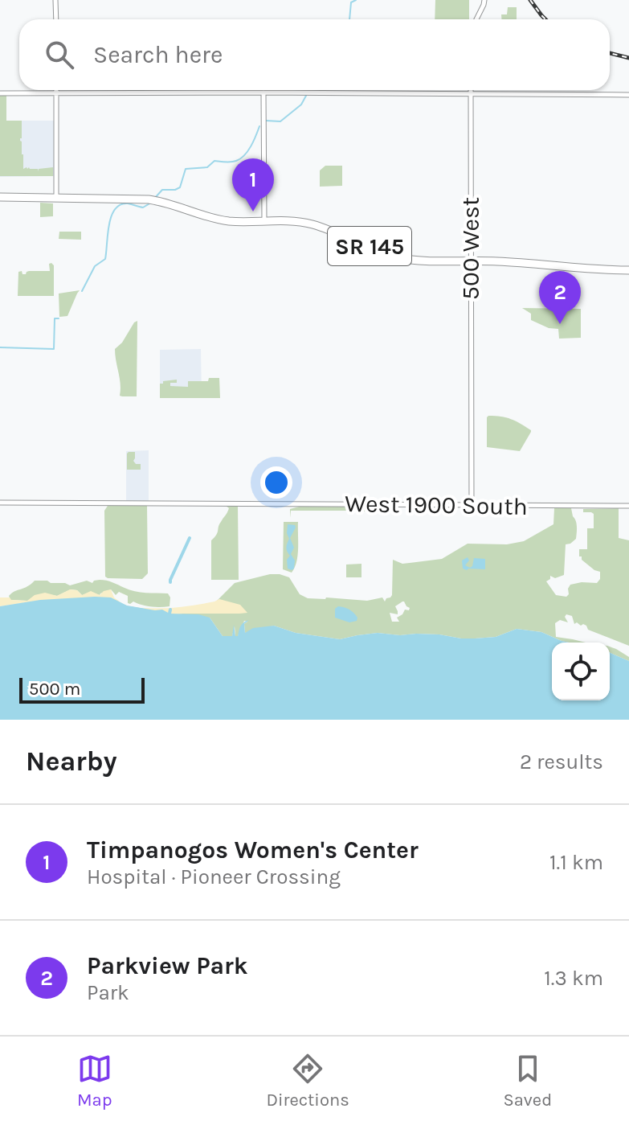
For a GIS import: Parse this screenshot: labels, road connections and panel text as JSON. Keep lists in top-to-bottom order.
{
  "streets": {
    "highway": ["SR 145"],
    "street": ["500 West", "West 1900 South"]
  },
  "crossings": [
    ["SR 145", "500 West"],
    ["500 West", "West 1900 South"]
  ],
  "scale_bar": "500 m",
  "page": {
    "search": "Search here",
    "pins": ["1", "2"],
    "scale": "500 m",
    "heading": ["Nearby", "2 results"],
    "list": [
      {
        "mark": "1",
        "name": "Timpanogos Women's Center",
        "note": "Hospital · Pioneer Crossing",
        "value": "1.1 km"
      },
      {
        "mark": "2",
        "name": "Parkview Park",
        "note": "Park",
        "value": "1.3 km"
      }
    ],
    "nav": ["Map", "Directions", "Saved"]
  }
}
